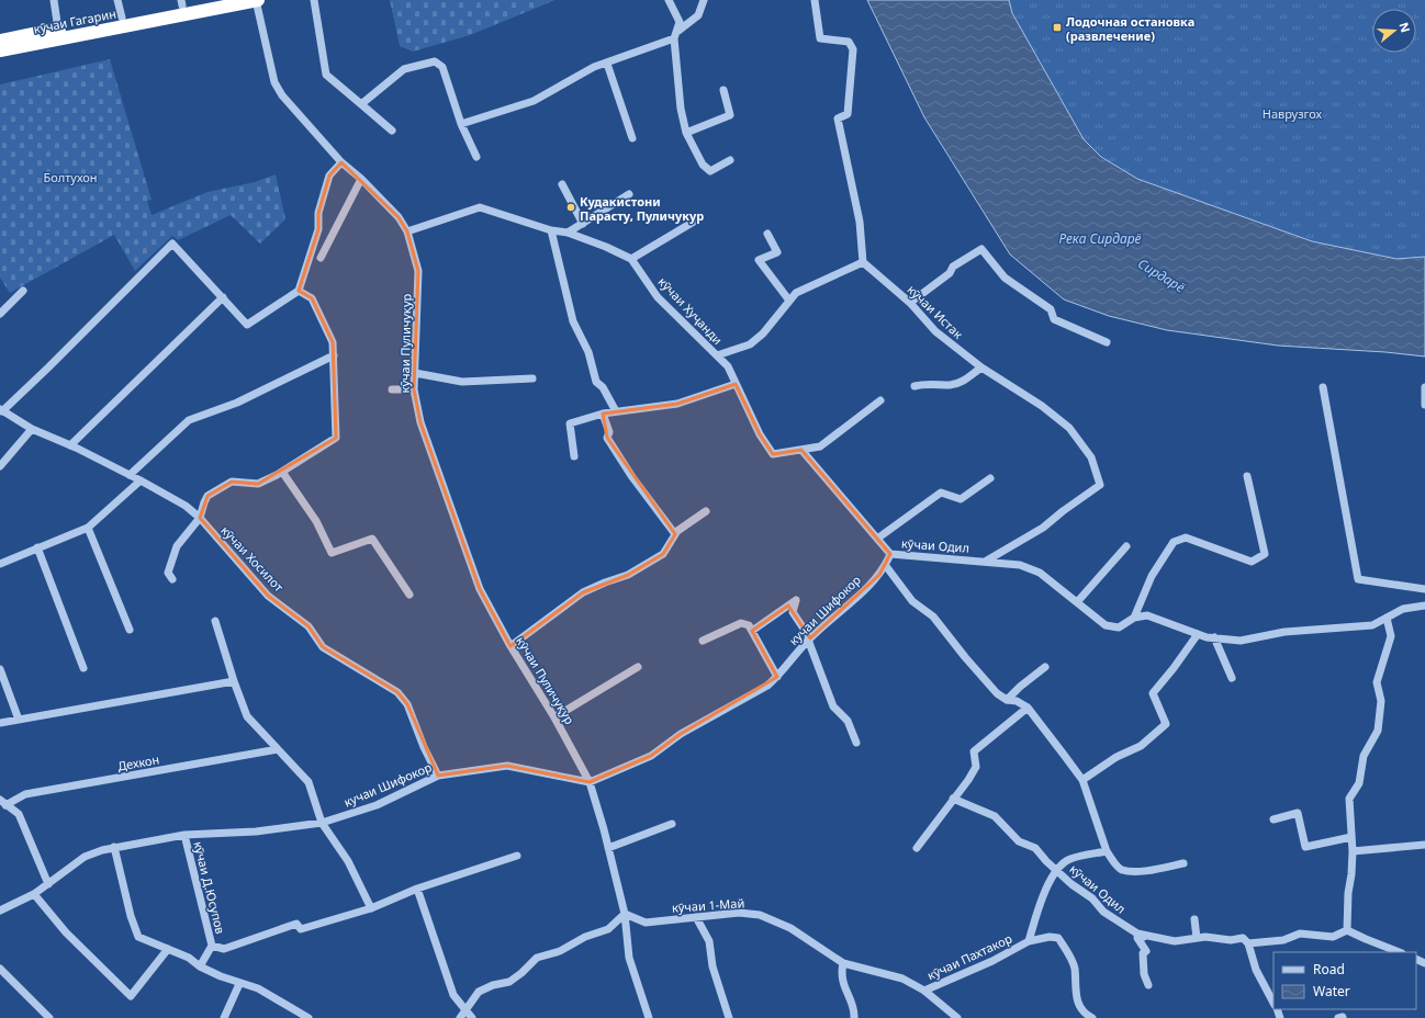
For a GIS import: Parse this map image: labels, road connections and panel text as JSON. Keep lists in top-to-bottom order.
{
  "streets": {
    "highway": ["кӯчаи Гагарин"],
    "street": [
      "кӯчаи Хуҷанди",
      "кӯчаи Истак",
      "кӯчаи Пуличуқур",
      "кӯчаи Одил",
      "кӯчаи Хосилот",
      "кучаи Шифокор",
      "Дехкон",
      "кӯчаи Д.Юсупов",
      "кӯчаи 1-Май",
      "кӯчаи Пахтакор"
    ]
  },
  "crossings": [
    ["кӯчаи Гагарин", "кӯчаи Пуличуқур"],
    ["кӯчаи Хуҷанди", "кӯчаи Пуличуқур"],
    ["кӯчаи Истак", "кӯчаи Одил"],
    ["кӯчаи Пуличуқур", "кучаи Шифокор"],
    ["кӯчаи Пуличуқур", "кӯчаи 1-Май"],
    ["кӯчаи Одил", "кучаи Шифокор"],
    ["кӯчаи Одил", "кӯчаи Пахтакор"],
    ["кӯчаи Хосилот", "кучаи Шифокор"],
    ["кучаи Шифокор", "кӯчаи Д.Юсупов"],
    ["кӯчаи 1-Май", "кӯчаи Пахтакор"]
  ],
  "water": ["Река Сирдарё", "Сирдарё"],
  "parks": ["Наврузгох", "Болтухон"],
  "places": {
    "transit": ["Лодочная остановка (развлечение)"],
    "other": ["Кудакистони Парасту, Пуличукур"]
  },
  "legend": ["Road", "Water"],
  "north": "right"
}
